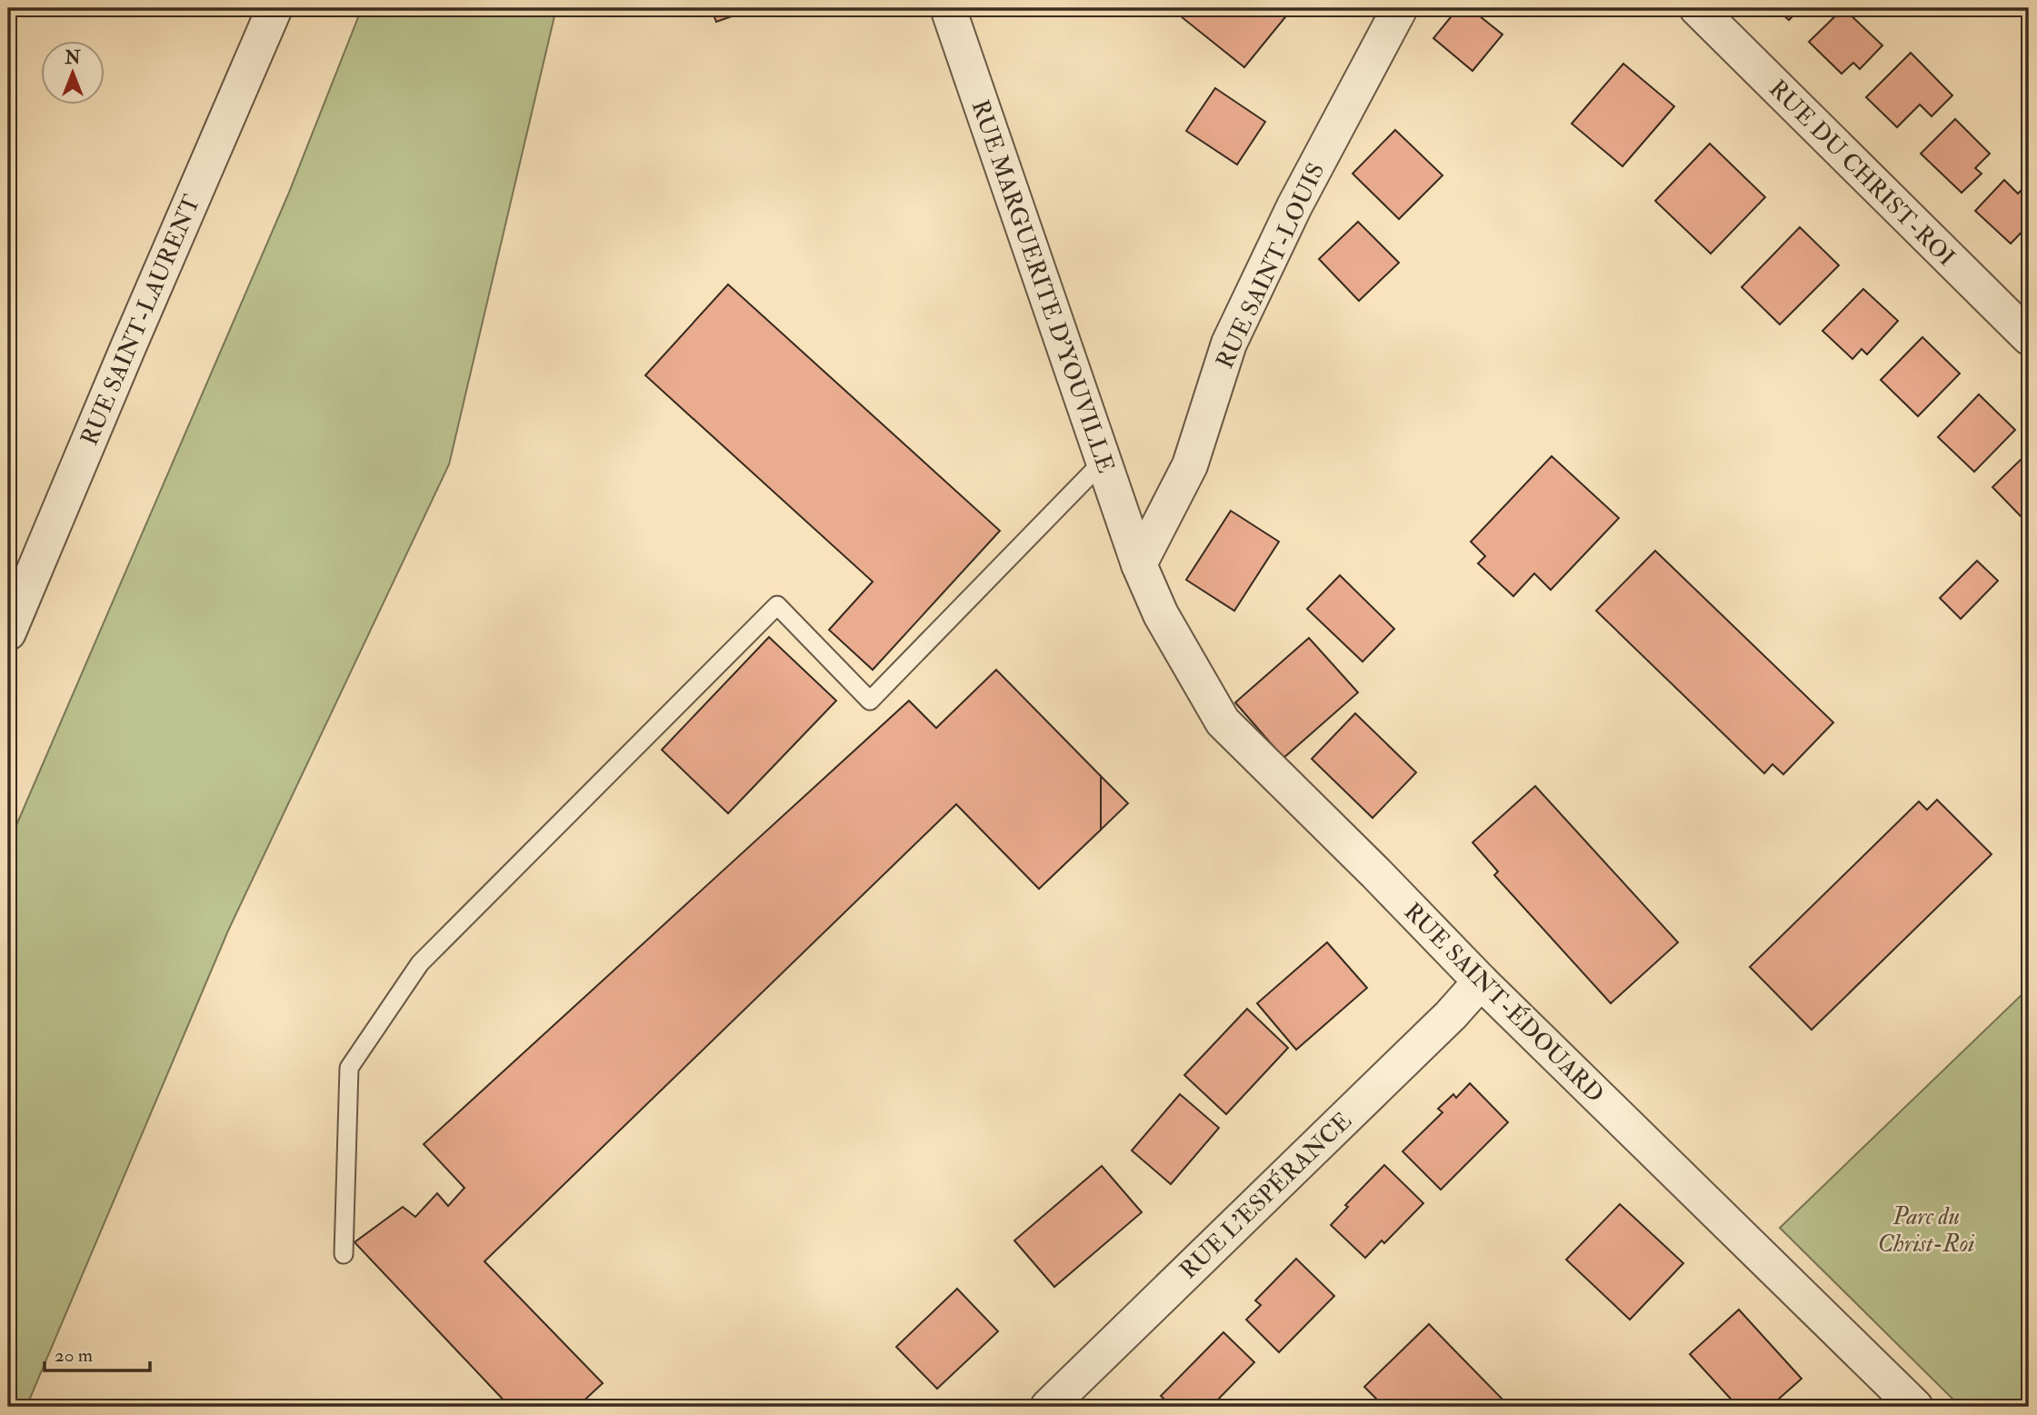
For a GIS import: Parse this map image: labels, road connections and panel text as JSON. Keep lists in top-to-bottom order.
{
  "streets": {
    "street": [
      "RUE DU CHRIST-ROI",
      "RUE SAINT-LOUIS",
      "RUE MARGUERITE D'YOUVILLE",
      "RUE SAINT-LAURENT",
      "RUE SAINT-ÉDOUARD",
      "RUE L'ESPÉRANCE"
    ]
  },
  "crossings": [
    ["RUE SAINT-LOUIS", "RUE MARGUERITE D'YOUVILLE"],
    ["RUE SAINT-LOUIS", "RUE SAINT-ÉDOUARD"],
    ["RUE MARGUERITE D'YOUVILLE", "RUE SAINT-ÉDOUARD"],
    ["RUE SAINT-ÉDOUARD", "RUE L'ESPÉRANCE"]
  ],
  "parks": ["Parc du Christ-Roi"],
  "scale_bar": "20 m",
  "north": "top"
}
